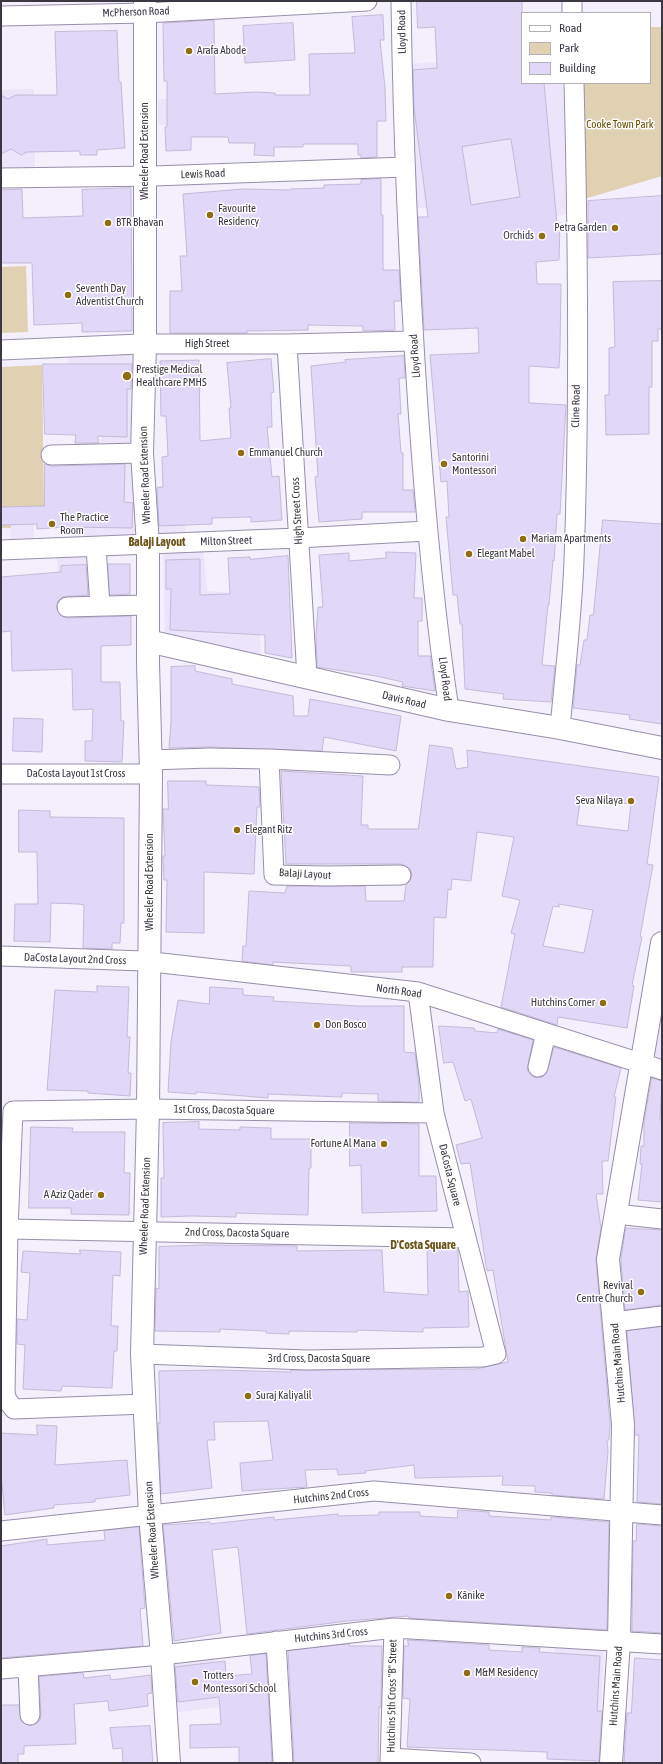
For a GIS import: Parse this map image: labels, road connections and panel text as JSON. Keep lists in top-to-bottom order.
{
  "streets": {
    "street": [
      "McPherson Road",
      "Lloyd Road",
      "Wheeler Road Extension",
      "Lewis Road",
      "High Street",
      "Cline Road",
      "High Street Cross",
      "Milton Street",
      "Davis Road",
      "DaCosta Layout 1st Cross",
      "Balaji Layout",
      "DaCosta Layout 2nd Cross",
      "North Road",
      "1st Cross, Dacosta Square",
      "DaCosta Square",
      "2nd Cross, Dacosta Square",
      "3rd Cross, Dacosta Square",
      "Hutchins Main Road",
      "Hutchins 2nd Cross",
      "Hutchins 3rd Cross",
      "Hutchins 5th Cross \"B\" Street"
    ]
  },
  "crossings": [
    ["McPherson Road", "Wheeler Road Extension"],
    ["Lloyd Road", "Lewis Road"],
    ["Lloyd Road", "High Street"],
    ["Lloyd Road", "Milton Street"],
    ["Lloyd Road", "Davis Road"],
    ["Wheeler Road Extension", "Lewis Road"],
    ["Wheeler Road Extension", "High Street"],
    ["Wheeler Road Extension", "Milton Street"],
    ["Wheeler Road Extension", "Davis Road"],
    ["Wheeler Road Extension", "DaCosta Layout 1st Cross"],
    ["Wheeler Road Extension", "DaCosta Layout 2nd Cross"],
    ["Wheeler Road Extension", "North Road"],
    ["Wheeler Road Extension", "1st Cross, Dacosta Square"],
    ["Wheeler Road Extension", "2nd Cross, Dacosta Square"],
    ["Wheeler Road Extension", "3rd Cross, Dacosta Square"],
    ["Wheeler Road Extension", "Hutchins 2nd Cross"],
    ["Wheeler Road Extension", "Hutchins 3rd Cross"],
    ["High Street", "High Street Cross"],
    ["Cline Road", "Davis Road"],
    ["High Street Cross", "Milton Street"],
    ["High Street Cross", "Davis Road"],
    ["DaCosta Layout 2nd Cross", "North Road"],
    ["North Road", "DaCosta Square"],
    ["North Road", "Hutchins Main Road"],
    ["1st Cross, Dacosta Square", "DaCosta Square"],
    ["1st Cross, Dacosta Square", "2nd Cross, Dacosta Square"],
    ["DaCosta Square", "2nd Cross, Dacosta Square"],
    ["DaCosta Square", "3rd Cross, Dacosta Square"],
    ["Hutchins Main Road", "Hutchins 2nd Cross"],
    ["Hutchins Main Road", "Hutchins 3rd Cross"],
    ["Hutchins 3rd Cross", "Hutchins 5th Cross \"B\" Street"]
  ],
  "districts": ["Balaji Layout", "D'Costa Square"],
  "parks": ["Cooke Town Park"],
  "places": [
    "Arafa Abode",
    "Favourite Residency",
    "BTR Bhavan",
    "Petra Garden",
    "Orchids",
    "Seventh Day Adventist Church",
    "Prestige Medical Healthcare PMHS",
    "Emmanuel Church",
    "Santorini Montessori",
    "The Practice Room",
    "Mariam Apartments",
    "Elegant Mabel",
    "Seva Nilaya",
    "Elegant Ritz",
    "Hutchins Corner",
    "Don Bosco",
    "Fortune Al Mana",
    "A Aziz Qader",
    "Revival Centre Church",
    "Suraj Kaliyalil",
    "Kānike",
    "M&M Residency",
    "Trotters Montessori School"
  ],
  "legend": ["Road", "Park", "Building"]
}
